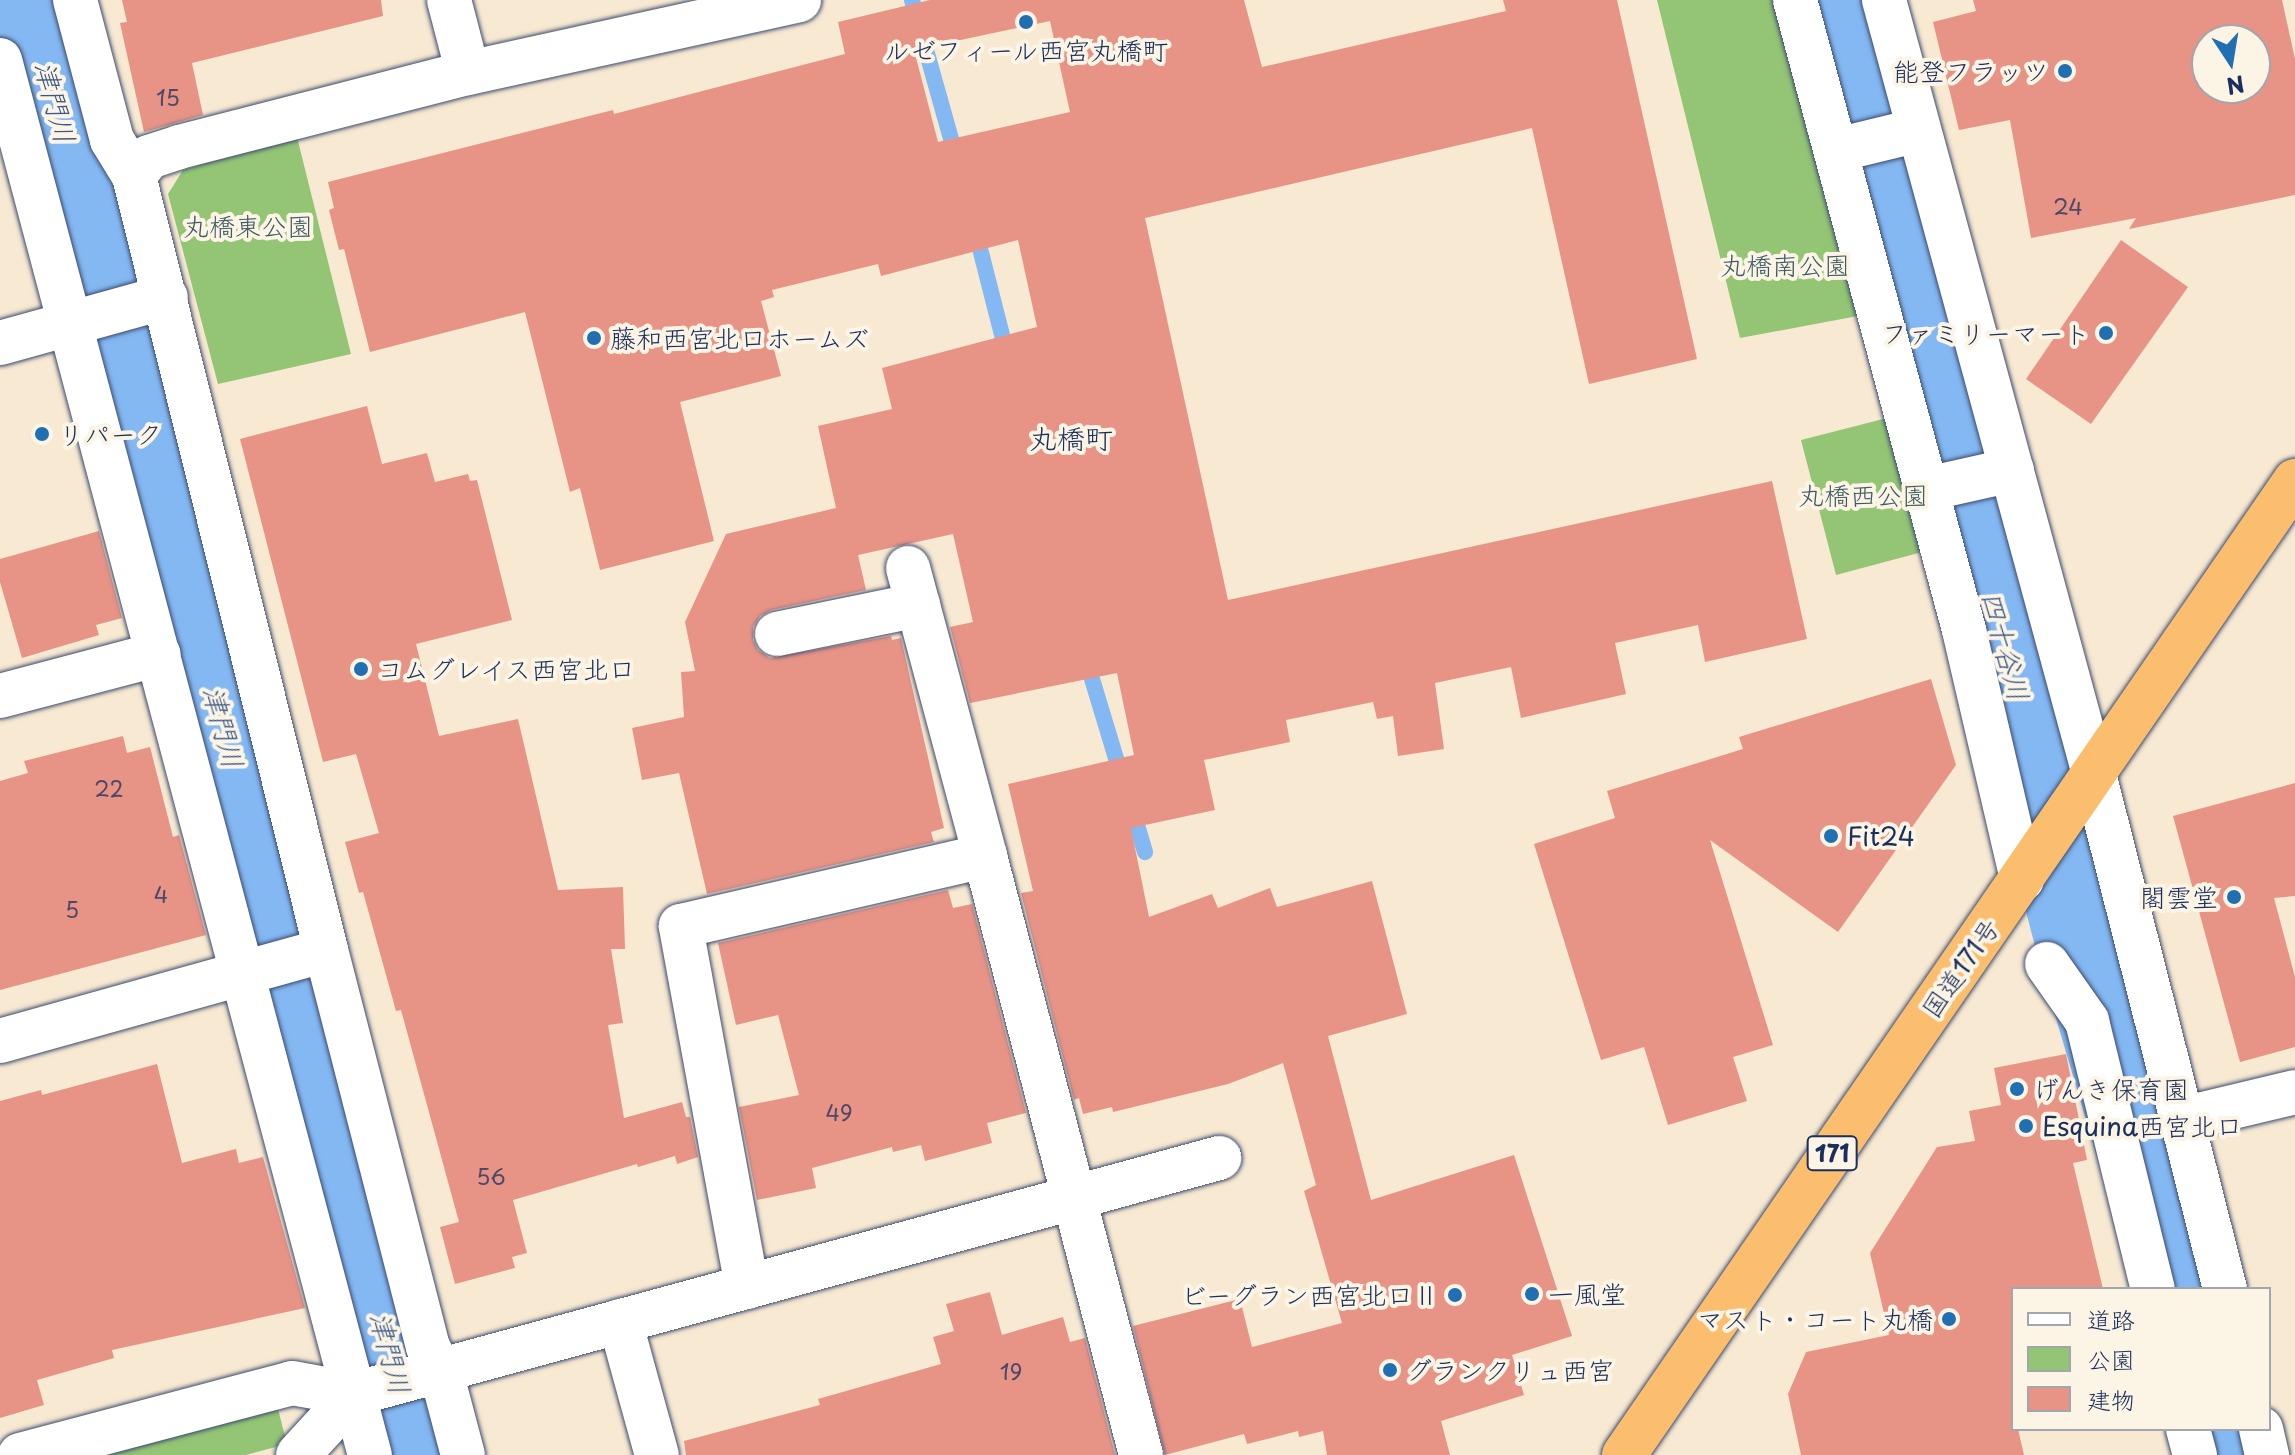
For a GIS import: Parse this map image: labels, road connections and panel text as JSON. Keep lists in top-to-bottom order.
{
  "streets": {
    "highway": ["国道171号", "171"]
  },
  "districts": ["丸橋町"],
  "water": ["津門川", "四十谷川"],
  "parks": ["丸橋東公園", "丸橋南公園", "丸橋西公園"],
  "places": [
    "ルゼフィール西宮丸橋町",
    "能登フラッツ",
    "ファミリーマート",
    "藤和西宮北口ホームズ",
    "リパーク",
    "コムグレイス西宮北口",
    "Fit24",
    "閣雲堂",
    "げんき保育園",
    "Esquina西宮北口",
    "一風堂",
    "ビーグラン西宮北口Ⅱ",
    "マスト・コート丸橋",
    "グランクリュ西宮"
  ],
  "house_numbers": [
    "15",
    "24",
    "22",
    "4",
    "5",
    "49",
    "56",
    "19"
  ],
  "legend": ["道路", "公園", "建物"],
  "north": "bottom"
}
